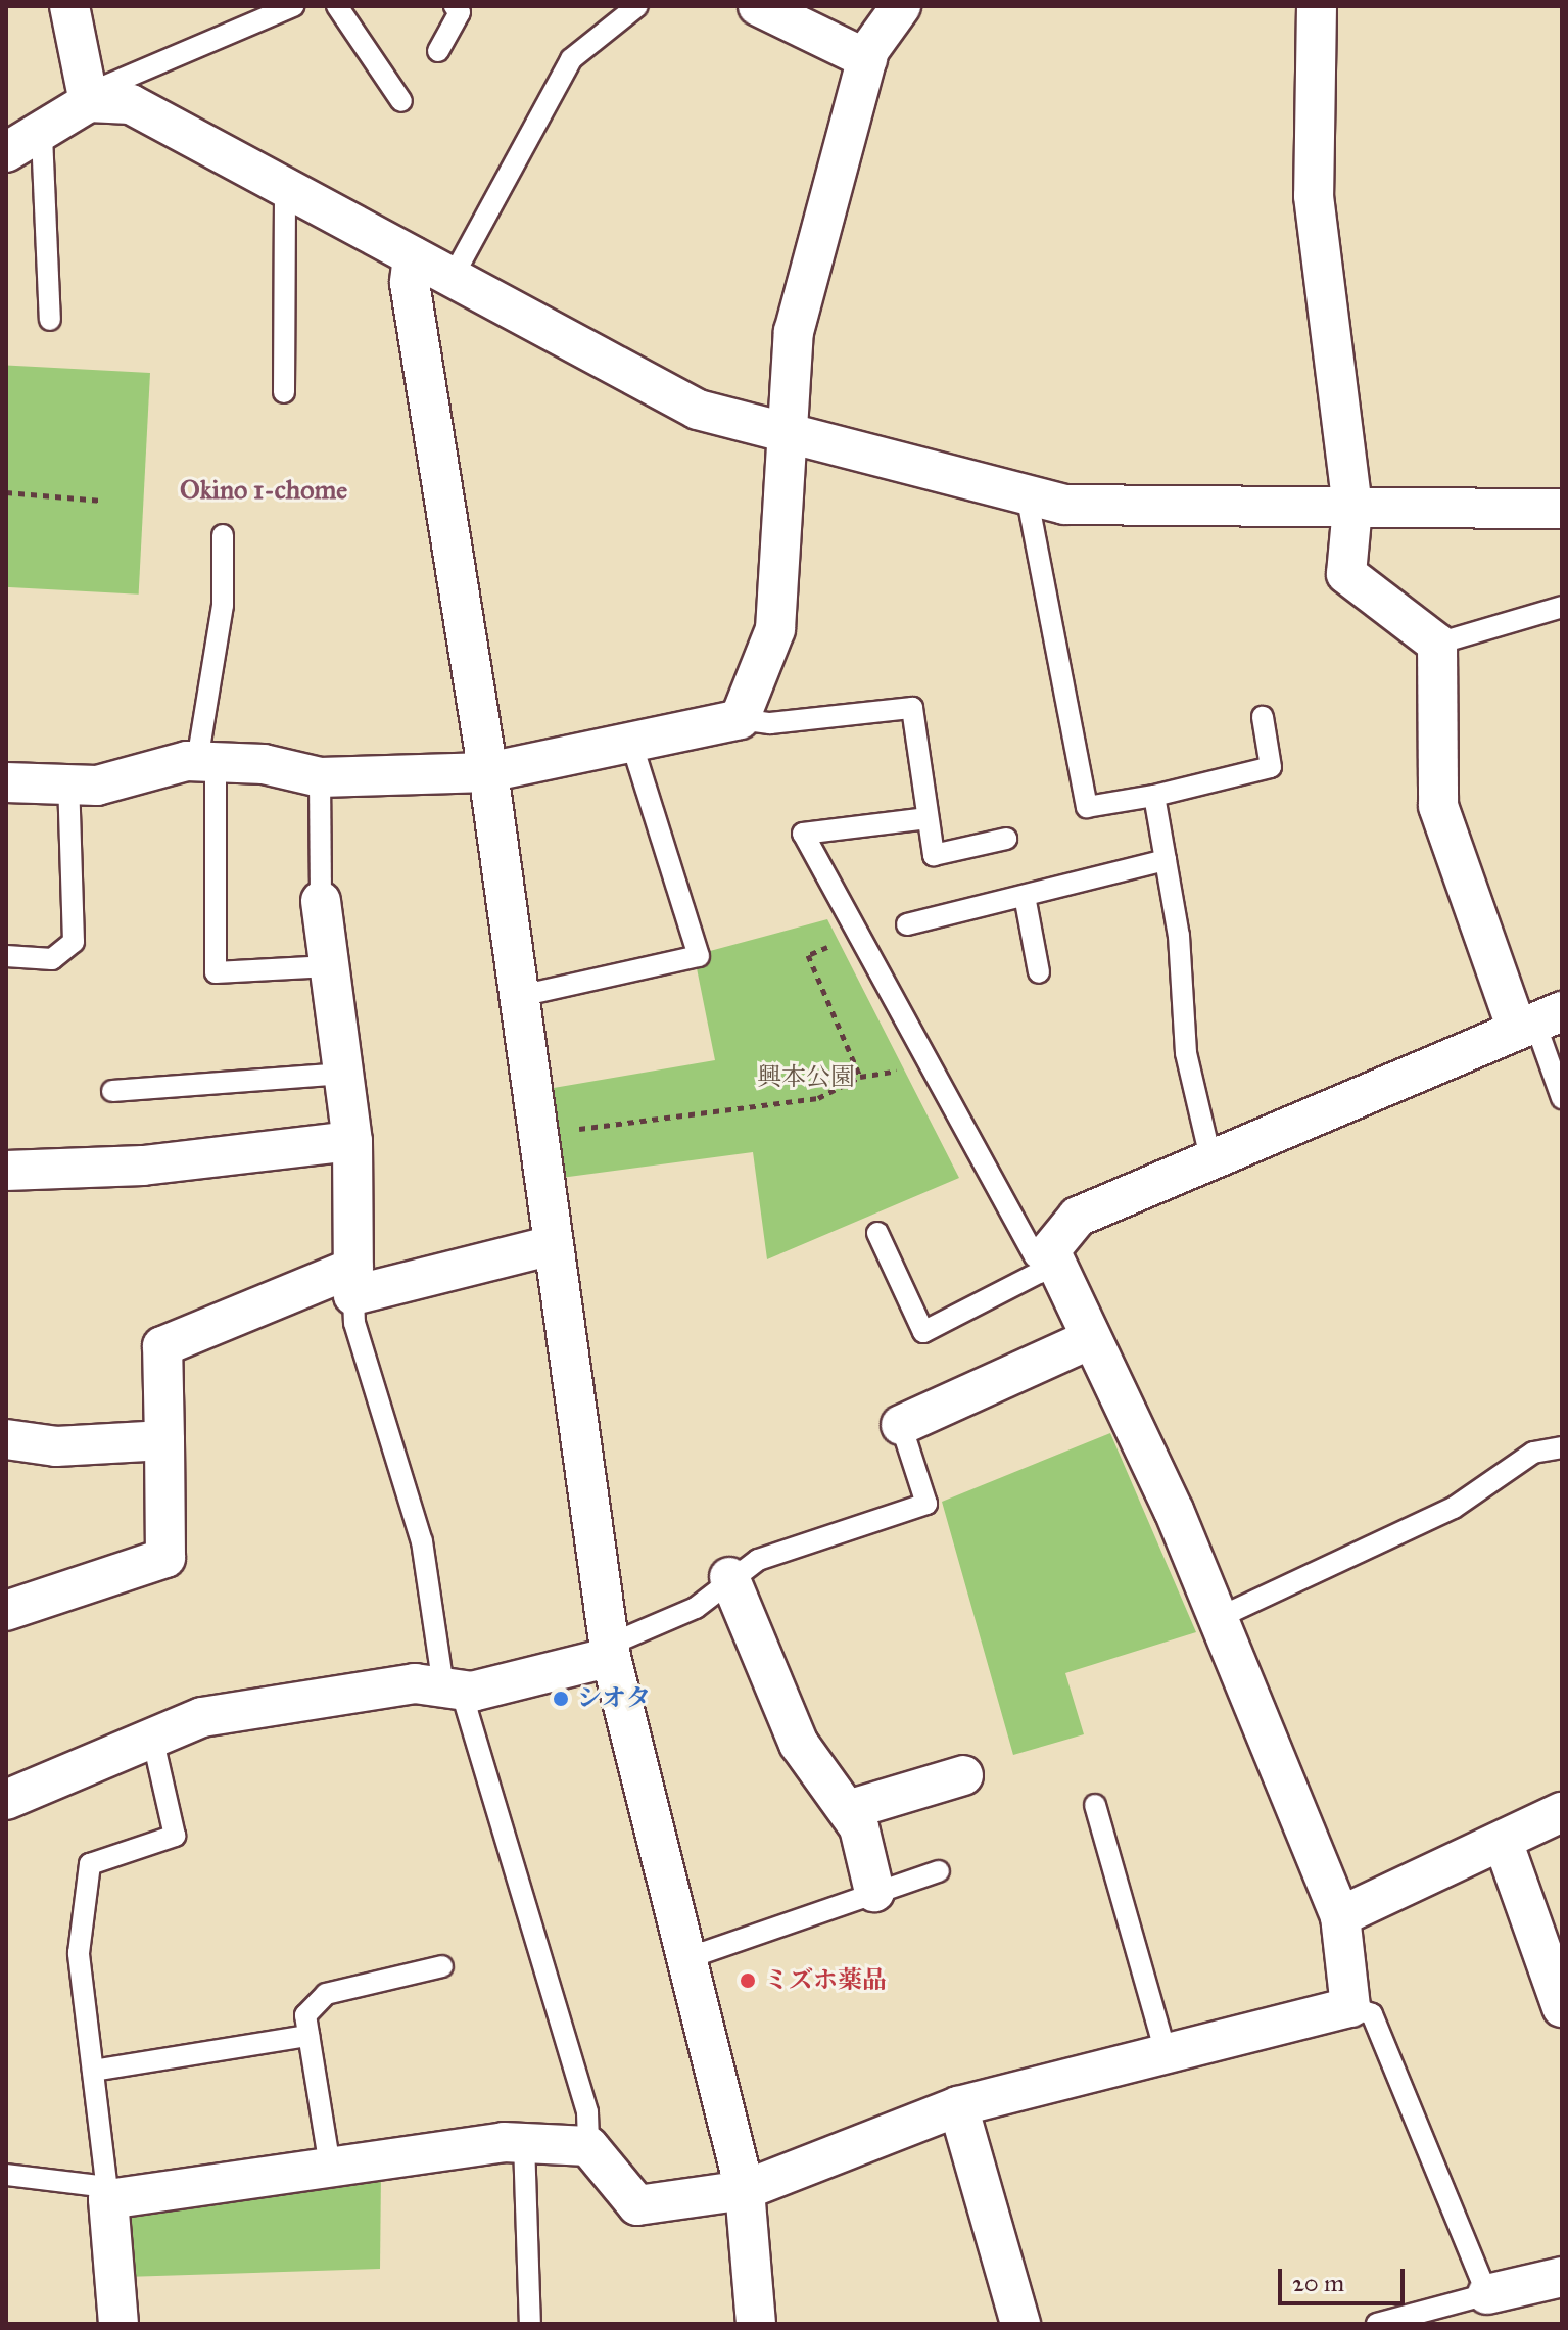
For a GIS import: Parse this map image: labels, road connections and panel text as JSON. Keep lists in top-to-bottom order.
{
  "districts": ["Okino 1-chome"],
  "parks": ["興本公園"],
  "places": ["シオタ", "ミズホ薬品"],
  "scale_bar": "20 m"
}
